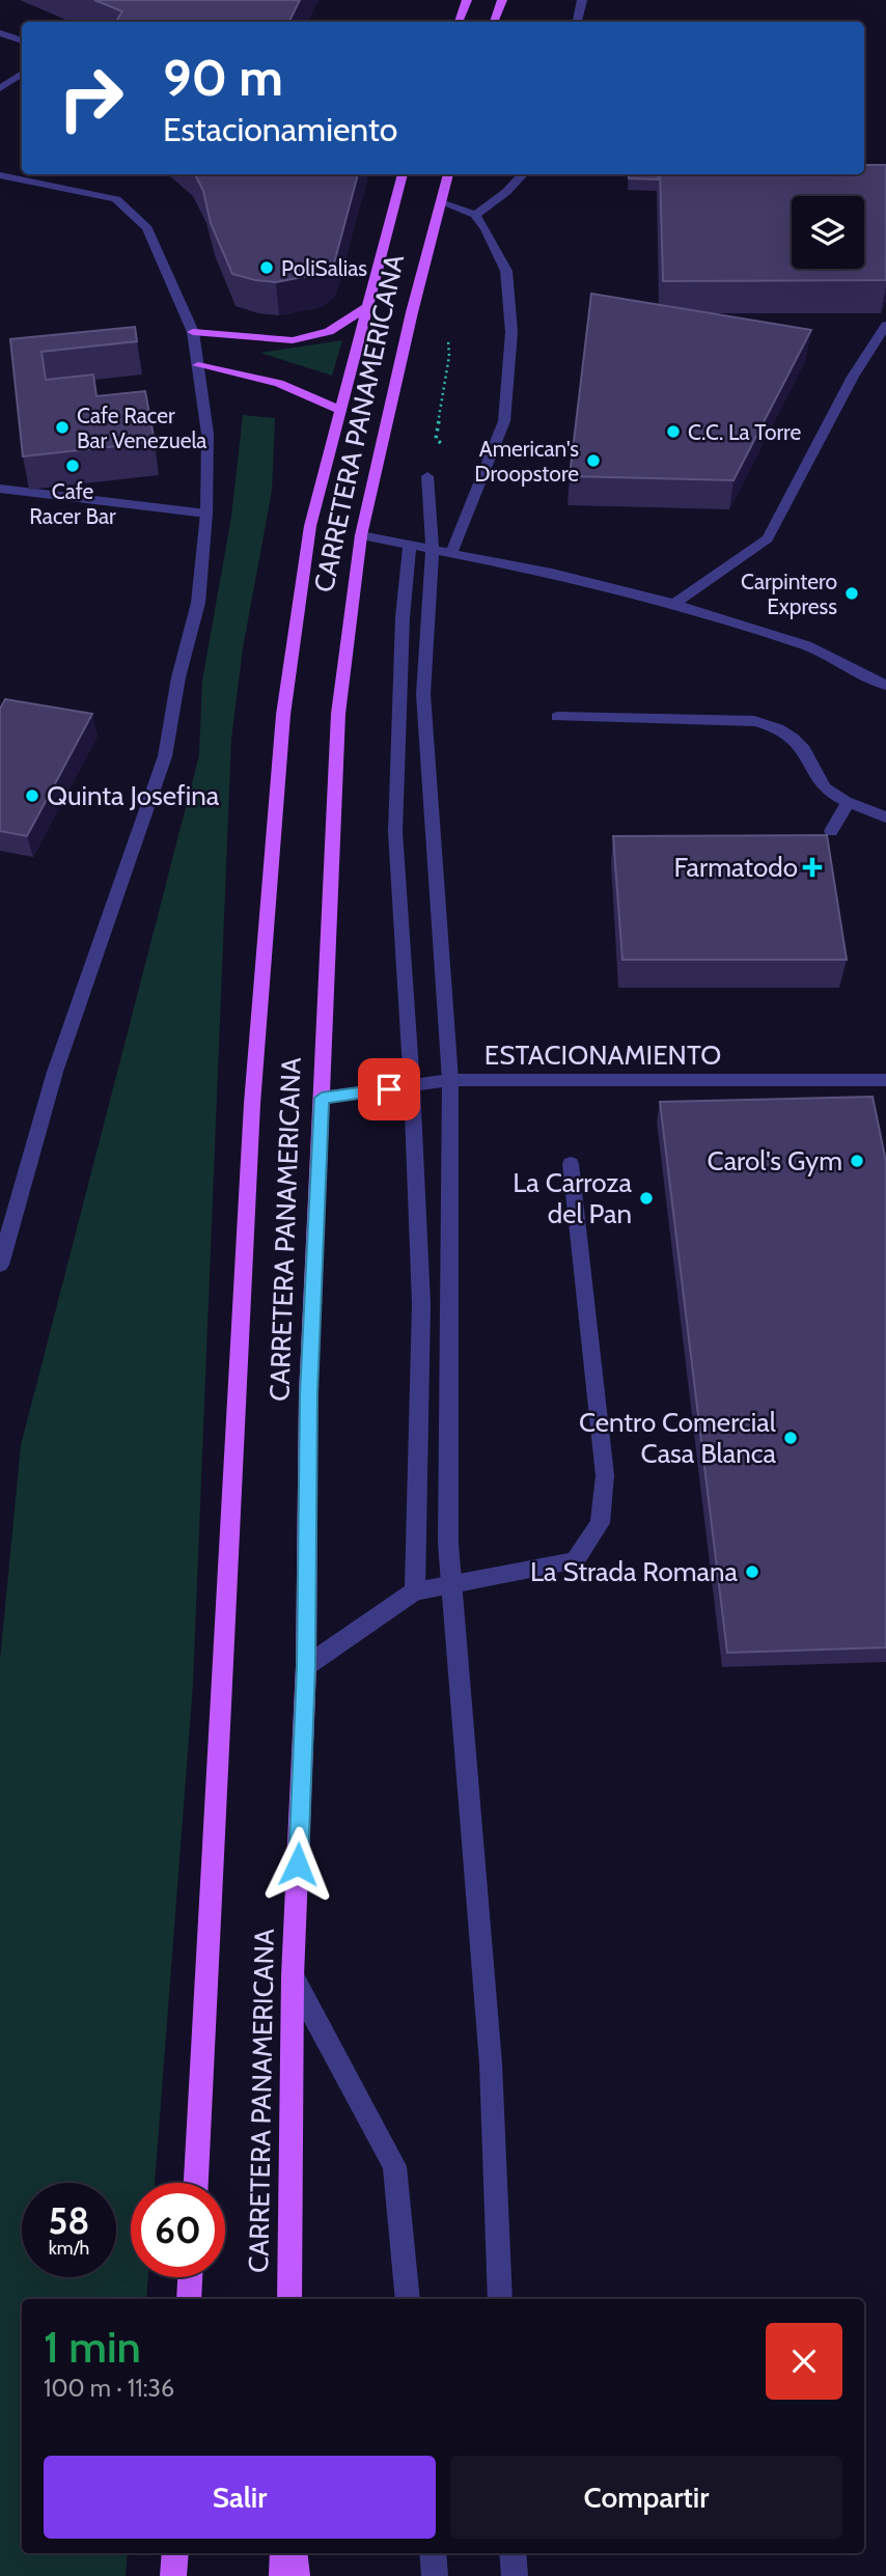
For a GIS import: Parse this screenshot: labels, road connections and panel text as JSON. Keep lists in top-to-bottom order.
{
  "streets": {
    "main road": ["CARRETERA PANAMERICANA"],
    "street": ["ESTACIONAMIENTO"]
  },
  "crossings": [
    ["CARRETERA PANAMERICANA", "ESTACIONAMIENTO"]
  ],
  "places": {
    "other": [
      "PoliSalias",
      "Cafe Racer Bar Venezuela",
      "C.C. La Torre",
      "American's Droopstore",
      "Cafe Racer Bar",
      "Carpintero Express",
      "Quinta Josefina",
      "Carol's Gym",
      "La Carroza del Pan",
      "Centro Comercial Casa Blanca",
      "La Strada Romana"
    ],
    "health": ["Farmatodo"]
  },
  "page": {
    "turn": ["90 m", "Estacionamiento"],
    "speed": "58 km/h",
    "limit": "60",
    "heading": ["1 min", "100 m · 11:36"],
    "buttons": ["Salir", "Compartir"]
  }
}
